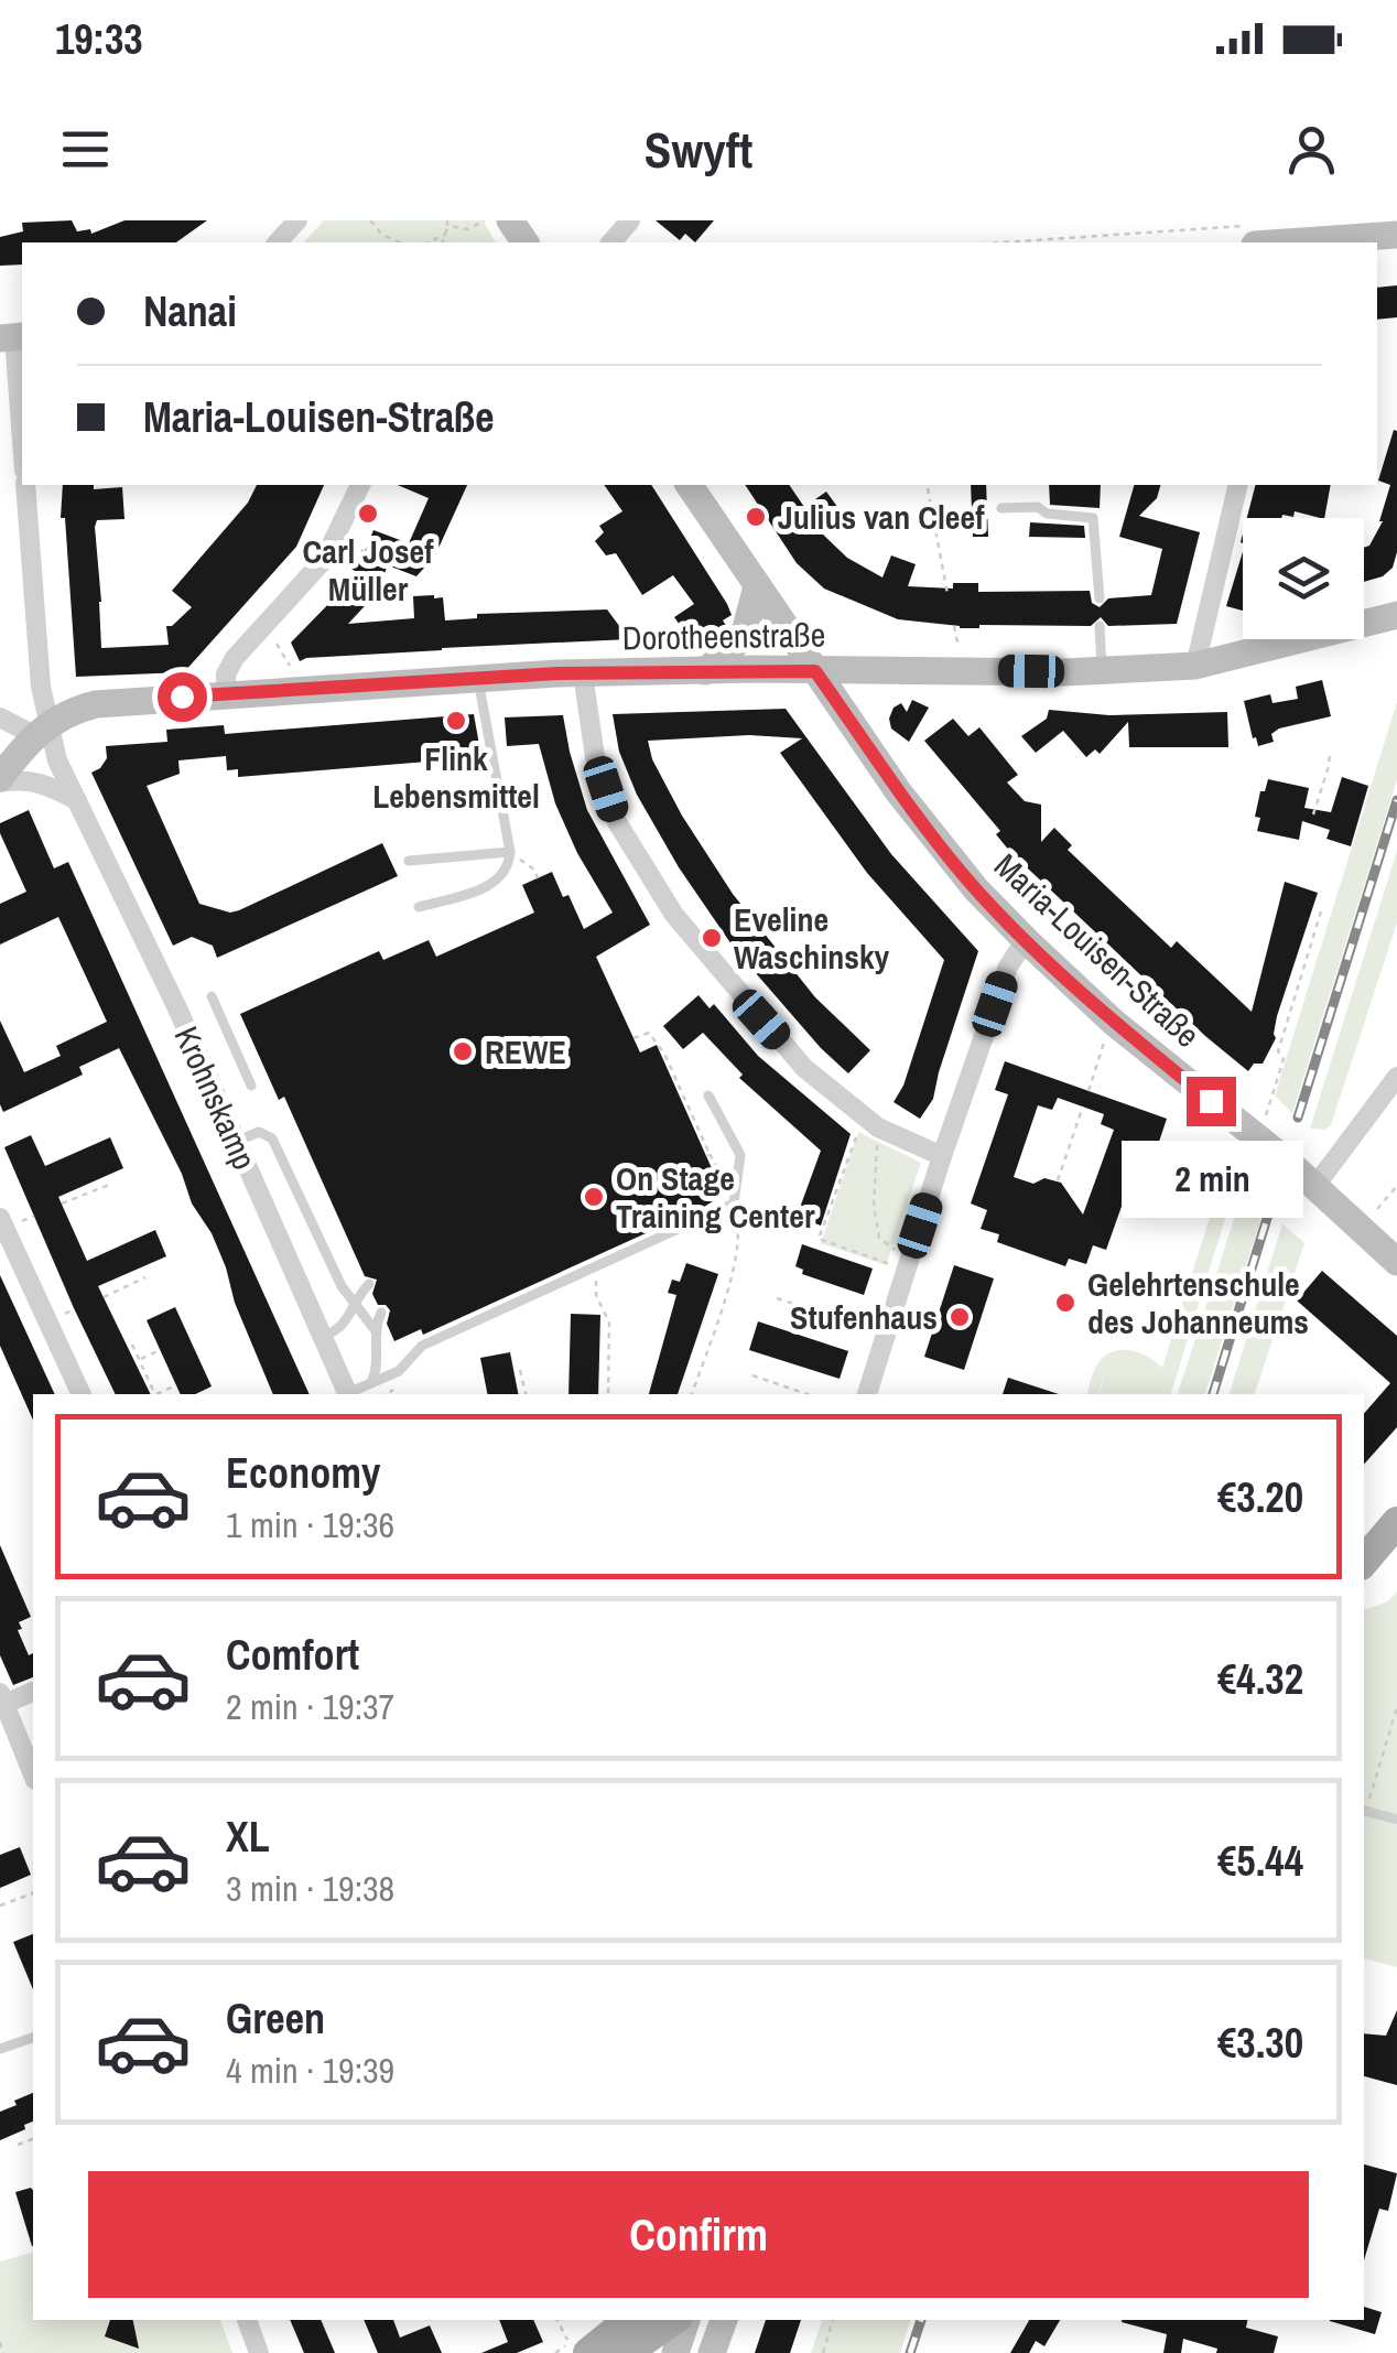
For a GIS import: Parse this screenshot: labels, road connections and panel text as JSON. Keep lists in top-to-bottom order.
{
  "streets": {
    "street": ["Dorotheenstraße", "Maria-Louisen-Straße", "Krohnskamp"]
  },
  "crossings": [
    ["Dorotheenstraße", "Maria-Louisen-Straße"],
    ["Dorotheenstraße", "Krohnskamp"]
  ],
  "places": [
    "Carl Josef Müller",
    "Julius van Cleef",
    "Flink Lebensmittel",
    "Eveline Waschinsky",
    "REWE",
    "On Stage Training Center",
    "Gelehrtenschule des Johanneums",
    "Stufenhaus"
  ],
  "page": {
    "status": "19:33",
    "header": "Swyft",
    "banner": ["Nanai", "Maria-Louisen-Straße"],
    "bubble": "2 min",
    "list": [
      {
        "name": "Economy",
        "note": "1 min · 19:36",
        "value": "€3.20"
      },
      {
        "name": "Comfort",
        "note": "2 min · 19:37",
        "value": "€4.32"
      },
      {
        "name": "XL",
        "note": "3 min · 19:38",
        "value": "€5.44"
      },
      {
        "name": "Green",
        "note": "4 min · 19:39",
        "value": "€3.30"
      }
    ],
    "buttons": "Confirm"
  }
}
